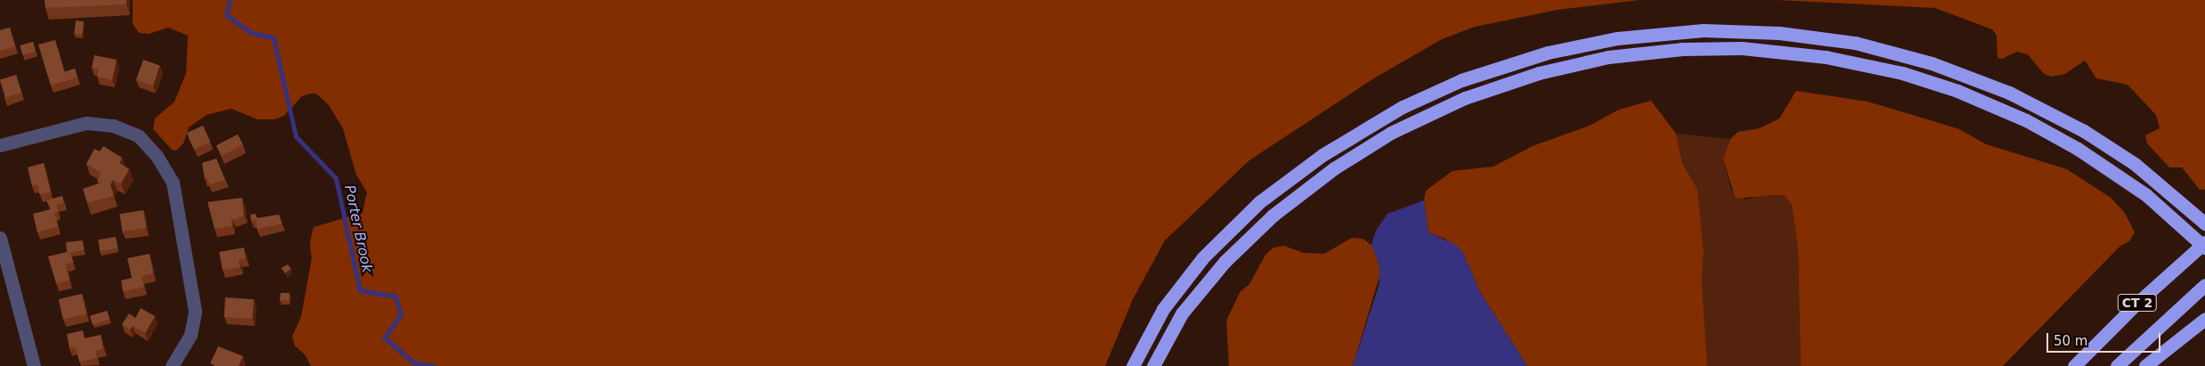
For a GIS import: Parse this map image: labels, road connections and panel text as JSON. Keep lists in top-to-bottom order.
{
  "streets": {
    "highway": ["CT 2"]
  },
  "water": ["Porter Brook"],
  "scale_bar": "50 m"
}
